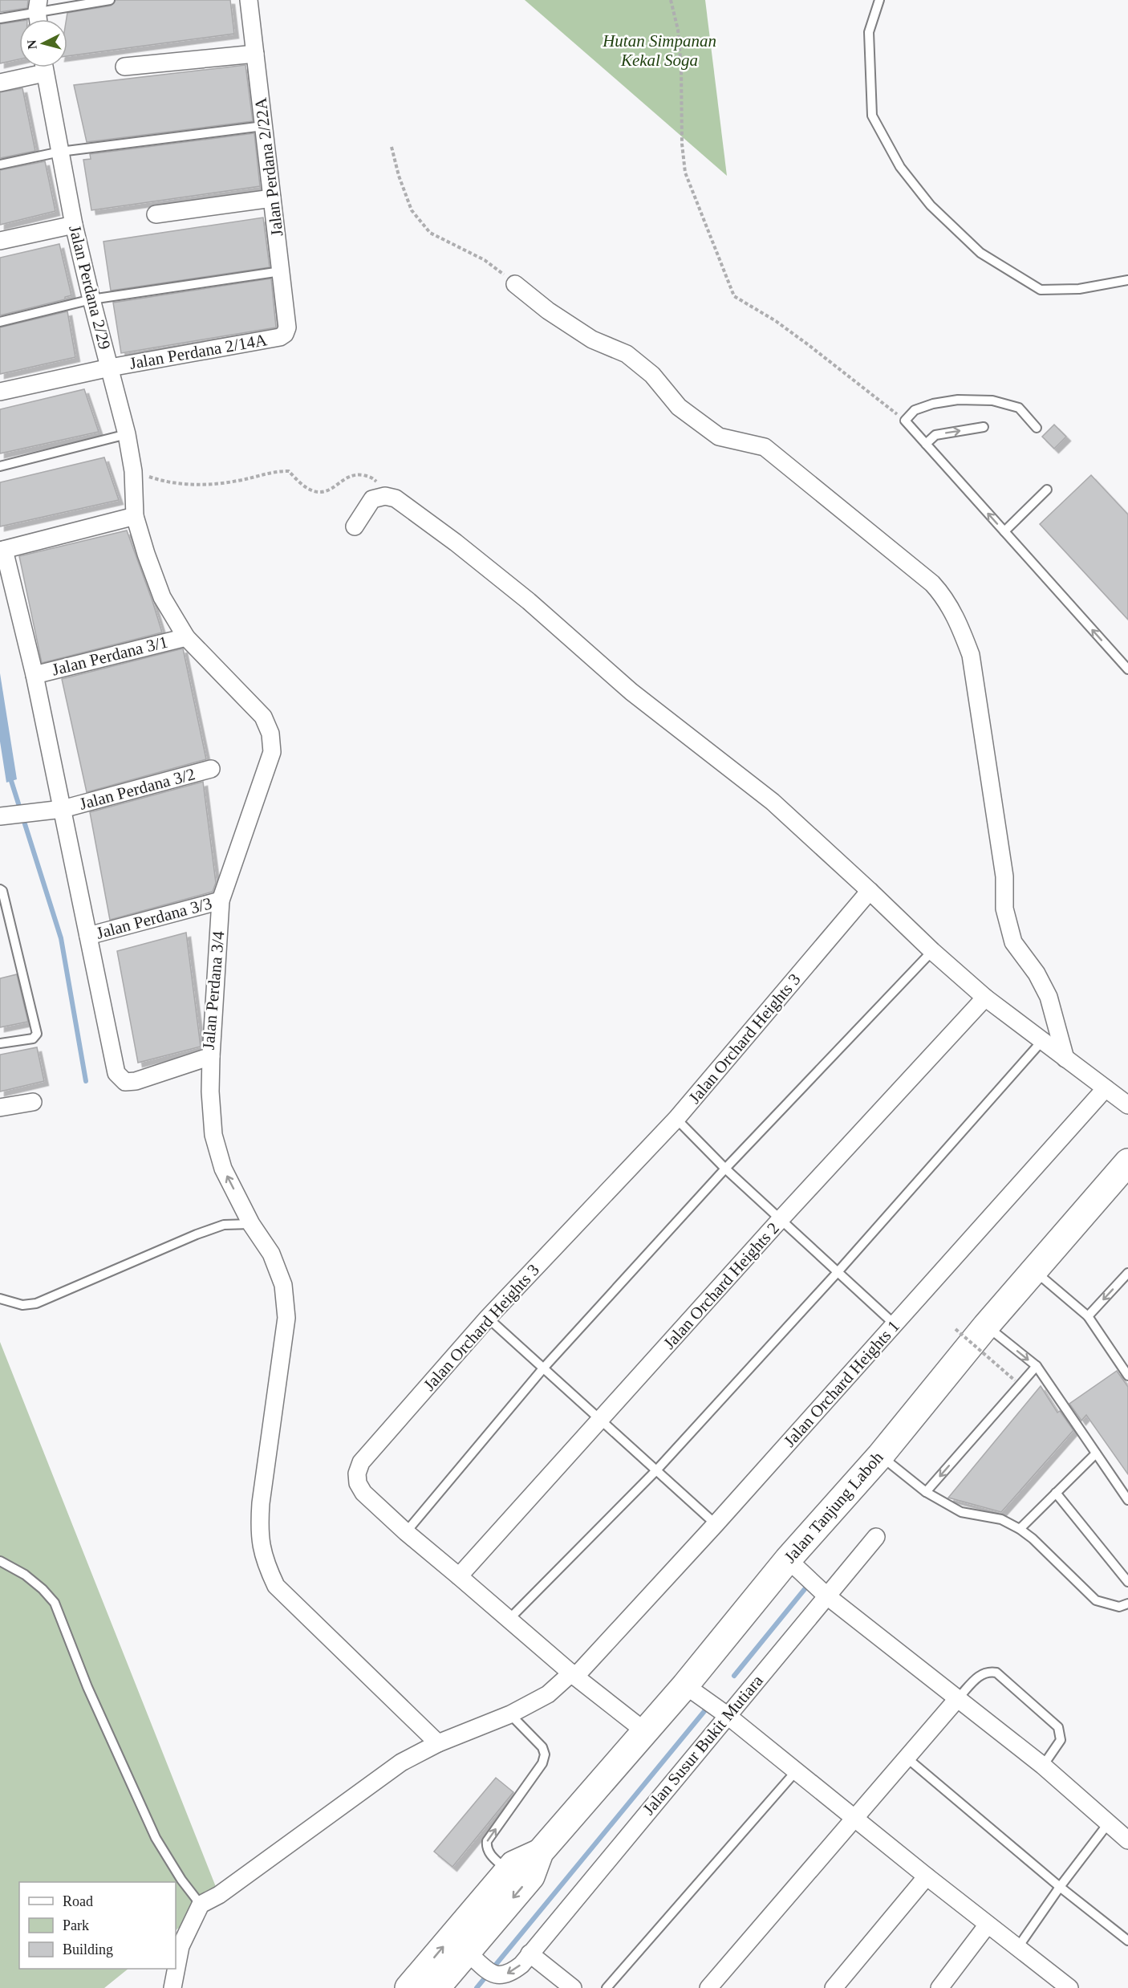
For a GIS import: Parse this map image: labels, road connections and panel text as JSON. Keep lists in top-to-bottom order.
{
  "streets": {
    "highway": ["Jalan Tanjung Laboh"],
    "street": [
      "Jalan Perdana 2/22A",
      "Jalan Perdana 2/29",
      "Jalan Perdana 2/14A",
      "Jalan Perdana 3/1",
      "Jalan Perdana 3/2",
      "Jalan Perdana 3/3",
      "Jalan Perdana 3/4",
      "Jalan Orchard Heights 3",
      "Jalan Orchard Heights 2",
      "Jalan Orchard Heights 1",
      "Jalan Susur Bukit Mutiara"
    ]
  },
  "crossings": [
    ["Jalan Perdana 2/22A", "Jalan Perdana 2/14A"],
    ["Jalan Perdana 2/29", "Jalan Perdana 2/14A"],
    ["Jalan Perdana 2/29", "Jalan Perdana 3/4"],
    ["Jalan Perdana 3/1", "Jalan Perdana 3/4"],
    ["Jalan Perdana 3/2", "Jalan Perdana 3/4"],
    ["Jalan Perdana 3/3", "Jalan Perdana 3/4"],
    ["Jalan Orchard Heights 3", "Jalan Orchard Heights 2"],
    ["Jalan Orchard Heights 3", "Jalan Orchard Heights 1"],
    ["Jalan Orchard Heights 3", "Jalan Tanjung Laboh"],
    ["Jalan Tanjung Laboh", "Jalan Susur Bukit Mutiara"]
  ],
  "parks": ["Hutan Simpanan Kekal Soga"],
  "legend": ["Road", "Park", "Building"],
  "north": "left"
}
